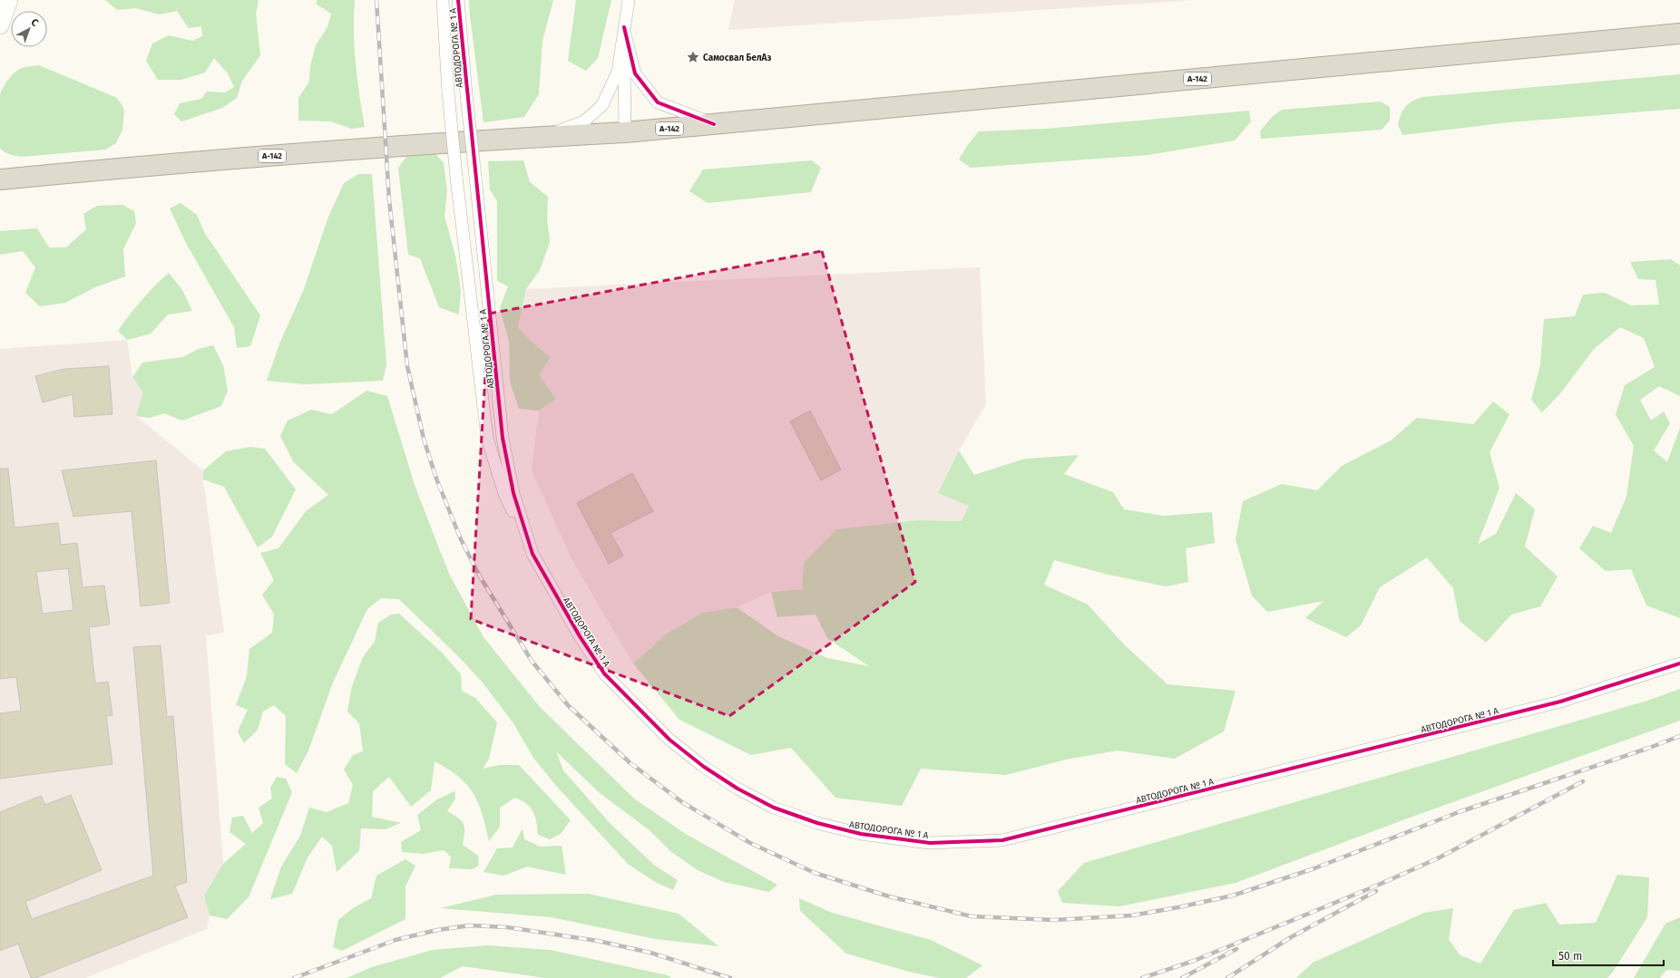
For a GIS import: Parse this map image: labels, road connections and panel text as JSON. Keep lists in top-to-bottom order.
{
  "streets": {
    "highway": ["А-142"],
    "street": ["АВТОДОРОГА № 1 А"]
  },
  "places": {
    "place": ["Самосвал БелАз"]
  },
  "scale_bar": "50 m",
  "north": "top right"
}
